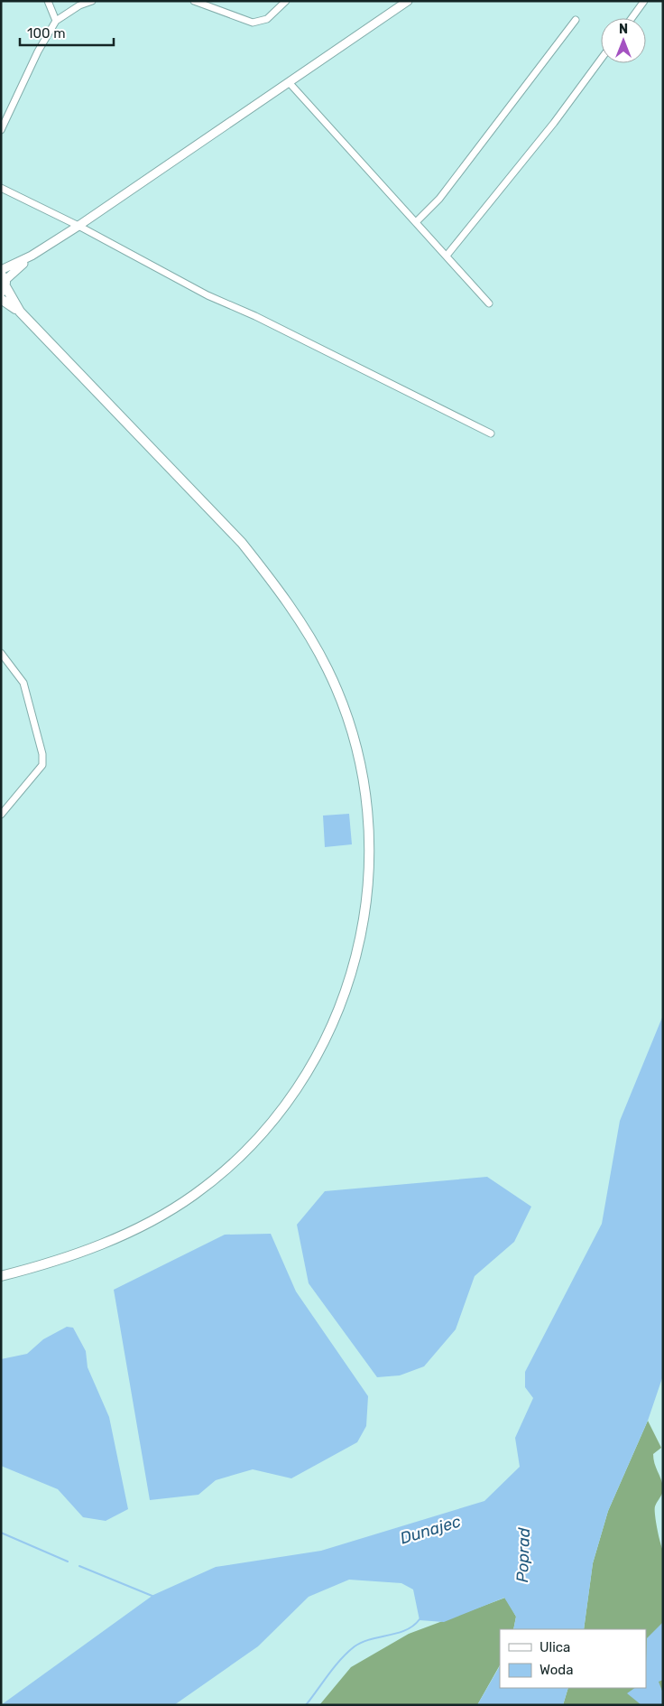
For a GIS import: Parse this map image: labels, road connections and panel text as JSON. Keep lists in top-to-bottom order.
{
  "water": ["Dunajec", "Poprad"],
  "legend": ["Ulica", "Woda"],
  "scale_bar": "100 m",
  "north": "top"
}
